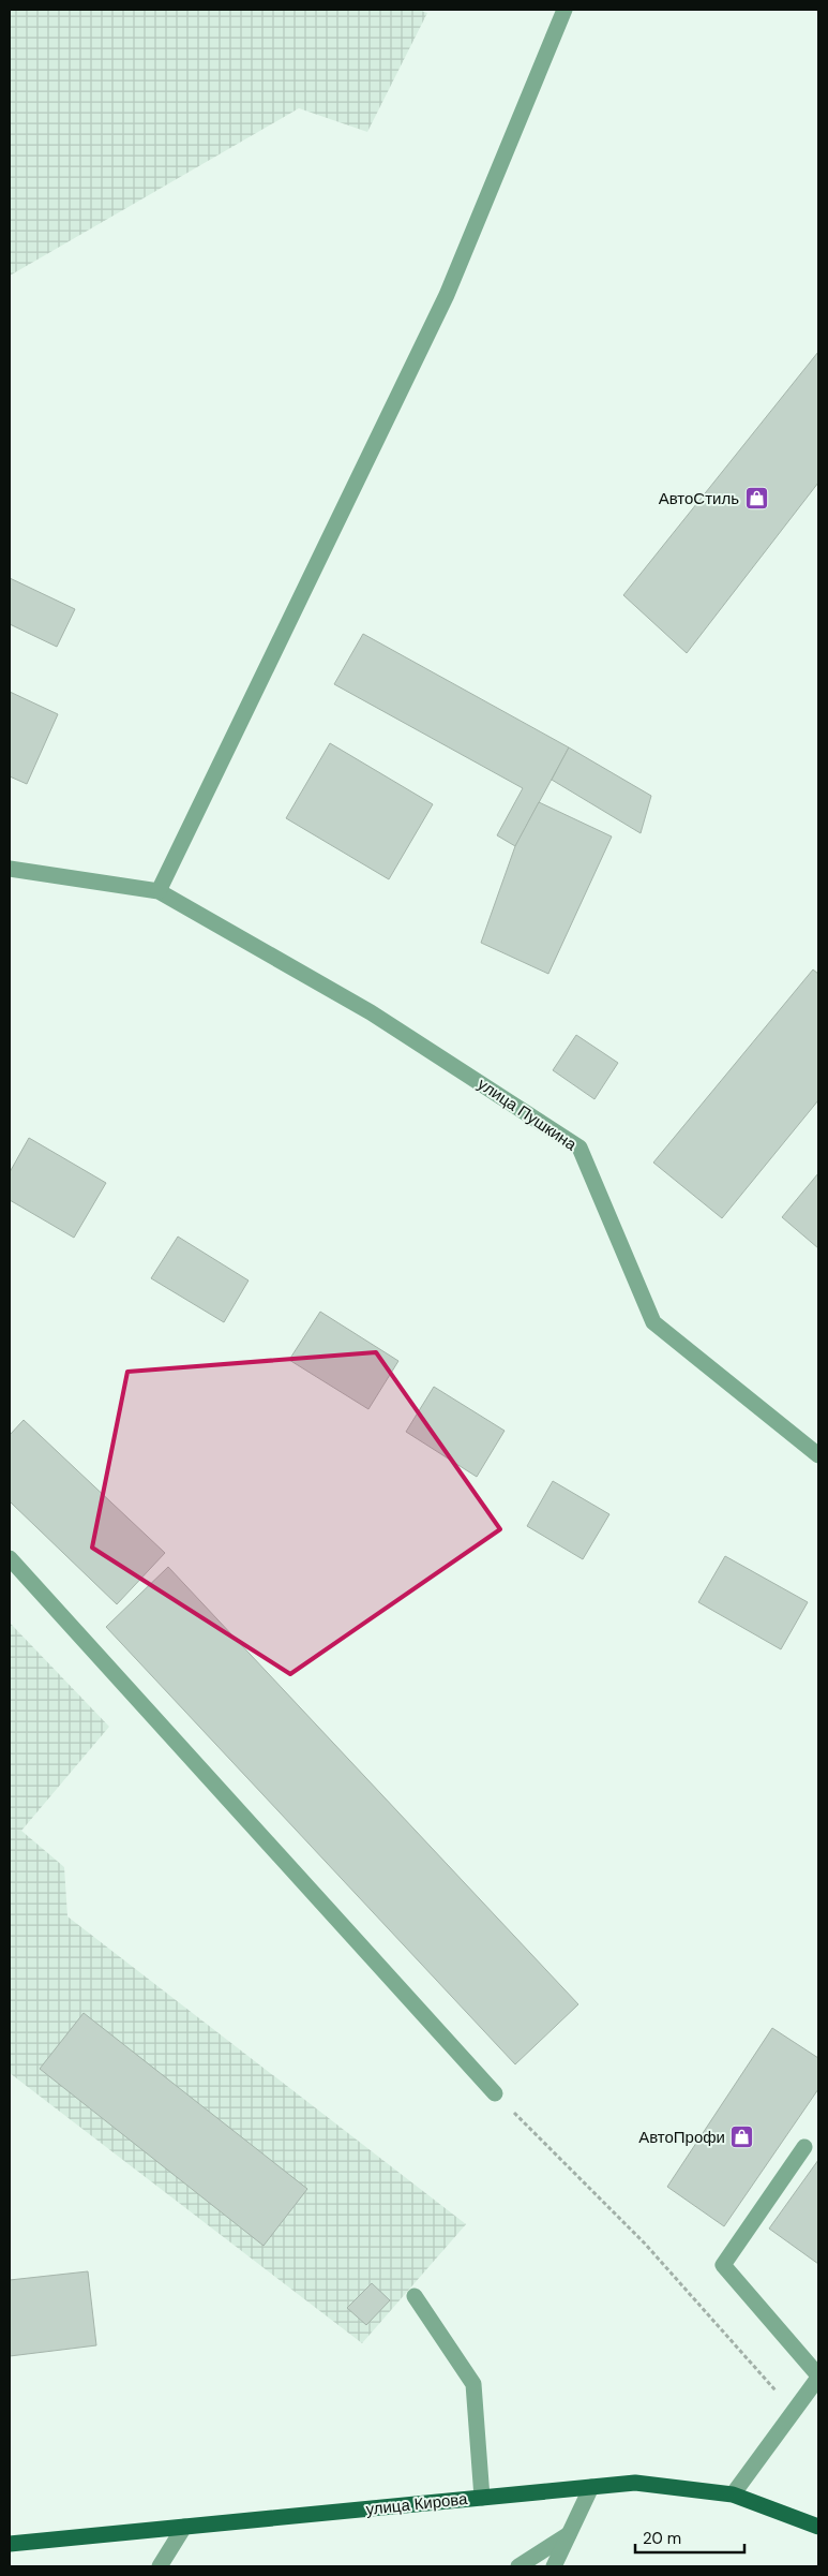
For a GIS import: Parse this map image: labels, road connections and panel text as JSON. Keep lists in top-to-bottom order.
{
  "streets": {
    "main road": ["улица Кирова"],
    "street": ["улица Пушкина"]
  },
  "places": {
    "shop": ["АвтоСтиль", "АвтоПрофи"]
  },
  "scale_bar": "20 m"
}
